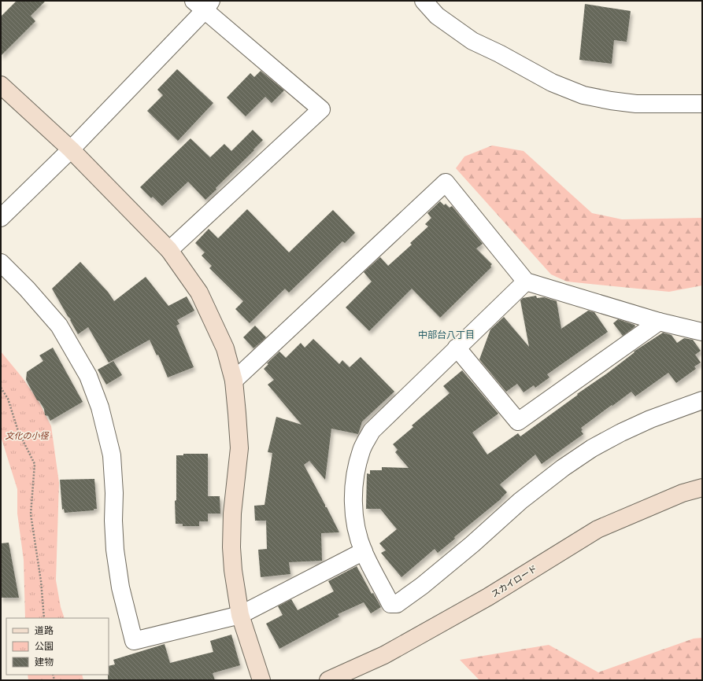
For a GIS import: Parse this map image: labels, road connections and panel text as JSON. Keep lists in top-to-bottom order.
{
  "streets": {
    "street": ["スカイロード"]
  },
  "districts": ["中部台八丁目"],
  "parks": ["文化の小径"],
  "legend": ["道路", "公園", "建物"]
}
